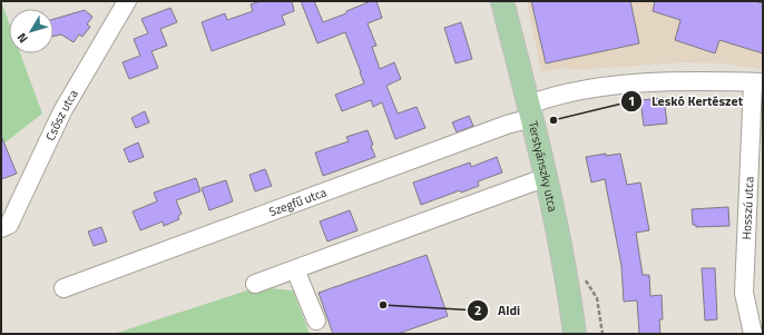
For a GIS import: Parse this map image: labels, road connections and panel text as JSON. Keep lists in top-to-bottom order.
{
  "streets": {
    "main road": ["Terstyánszky utca"],
    "street": ["Csősz utca", "Szegfű utca", "Hosszú utca"]
  },
  "crossings": [
    ["Terstyánszky utca", "Szegfű utca"],
    ["Szegfű utca", "Hosszú utca"]
  ],
  "places": ["Leskó Kertészet", "Aldi"],
  "north": "bottom left"
}
